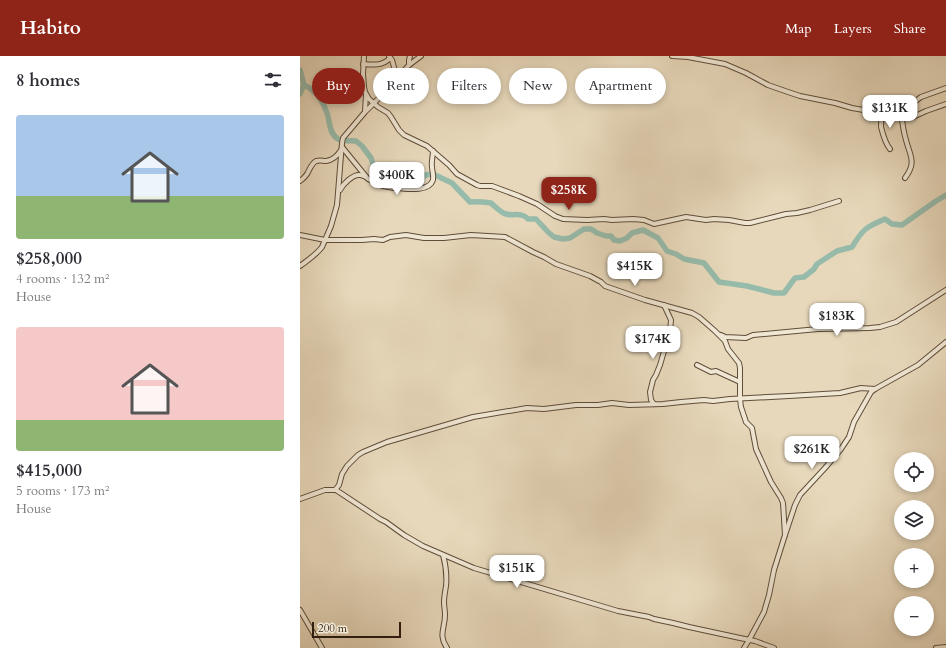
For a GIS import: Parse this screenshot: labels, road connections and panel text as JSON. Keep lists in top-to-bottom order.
{
  "scale_bar": "200 m",
  "page": {
    "header": "Habito",
    "nav": ["Map", "Layers", "Share"],
    "heading": "8 homes",
    "chip": [
      "Buy",
      "Rent",
      "Filters",
      "New",
      "Apartment"
    ],
    "price": [
      "$131K",
      "$400K",
      "$258K",
      "$415K",
      "$183K",
      "$174K",
      "$261K",
      "$151K"
    ],
    "list": [
      {
        "name": "$258,000",
        "note": "4 rooms · 132 m² · House"
      },
      {
        "name": "$415,000",
        "note": "5 rooms · 173 m² · House"
      }
    ],
    "map_buttons": ["+", "−"],
    "scale": "200 m"
  }
}
